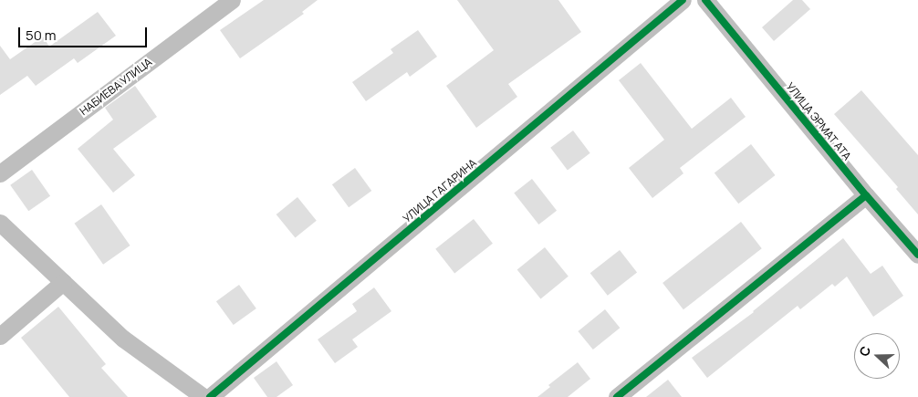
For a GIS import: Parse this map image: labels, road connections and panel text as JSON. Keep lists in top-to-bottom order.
{
  "streets": {
    "street": ["НАБИЕВА УЛИЦА", "УЛИЦА ЭРМАТ АТА", "УЛИЦА ГАГАРИНА"]
  },
  "scale_bar": "50 m",
  "north": "left"
}
